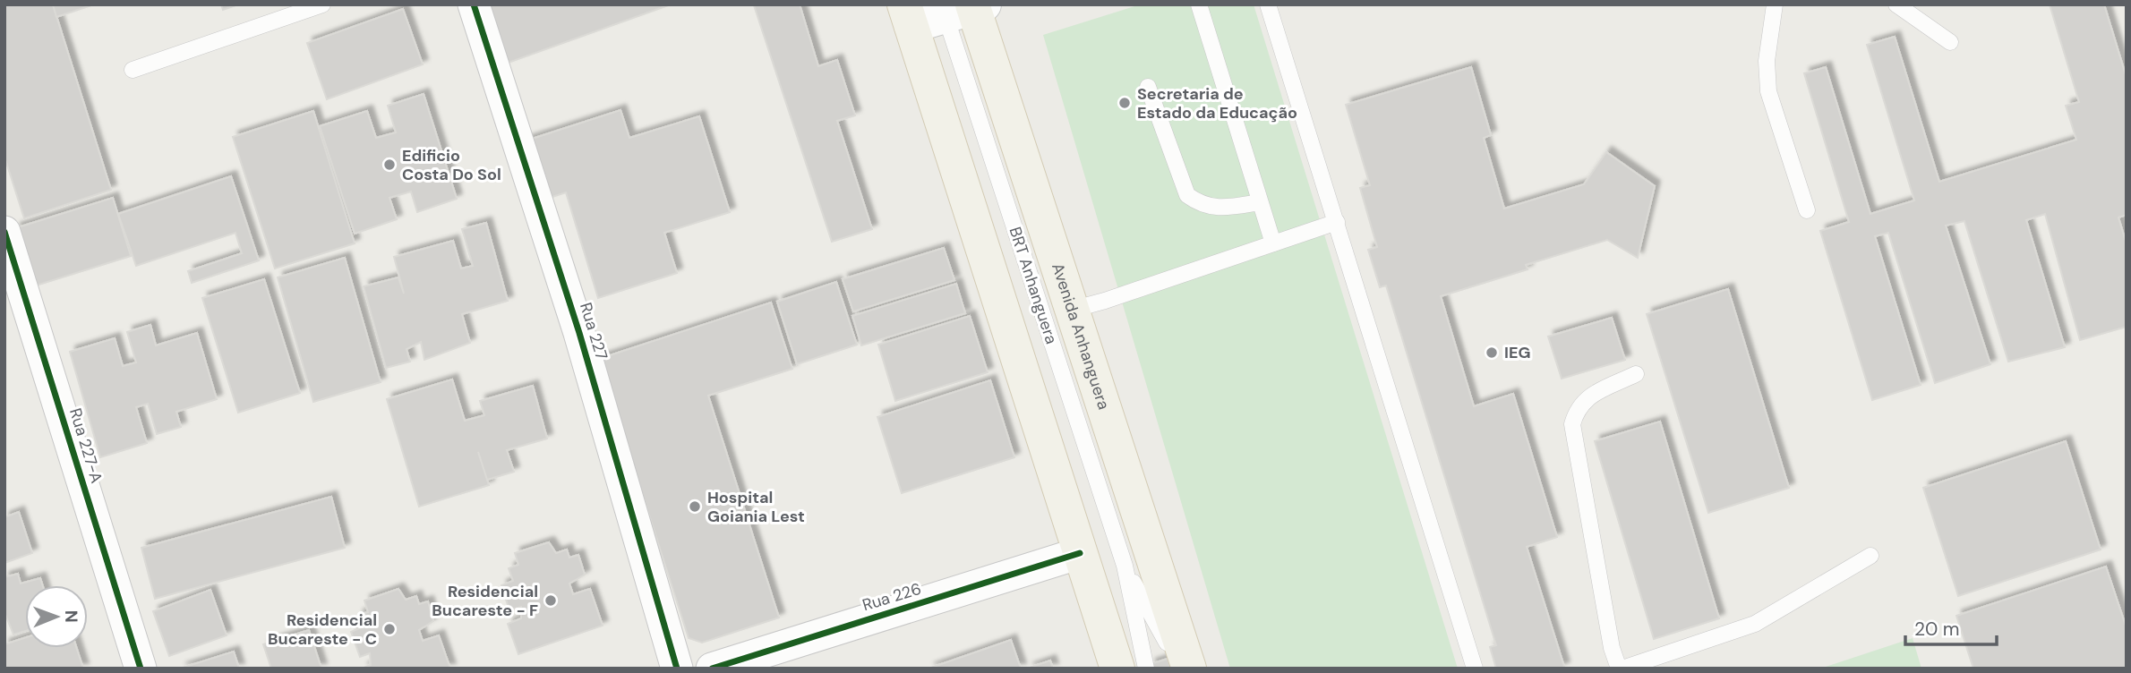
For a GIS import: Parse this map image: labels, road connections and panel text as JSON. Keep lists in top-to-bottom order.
{
  "streets": {
    "main road": ["Avenida Anhanguera"],
    "street": ["Rua 227", "Rua 227-A", "Rua 226"],
    "lane": ["BRT Anhanguera"]
  },
  "crossings": [
    ["BRT Anhanguera", "Avenida Anhanguera"]
  ],
  "places": [
    "Secretaria de Estado da Educação",
    "Edificio Costa Do Sol",
    "IEG",
    "Hospital Goiania Lest",
    "Residencial Bucareste - F",
    "Residencial Bucareste - C"
  ],
  "scale_bar": "20 m",
  "north": "right"
}
